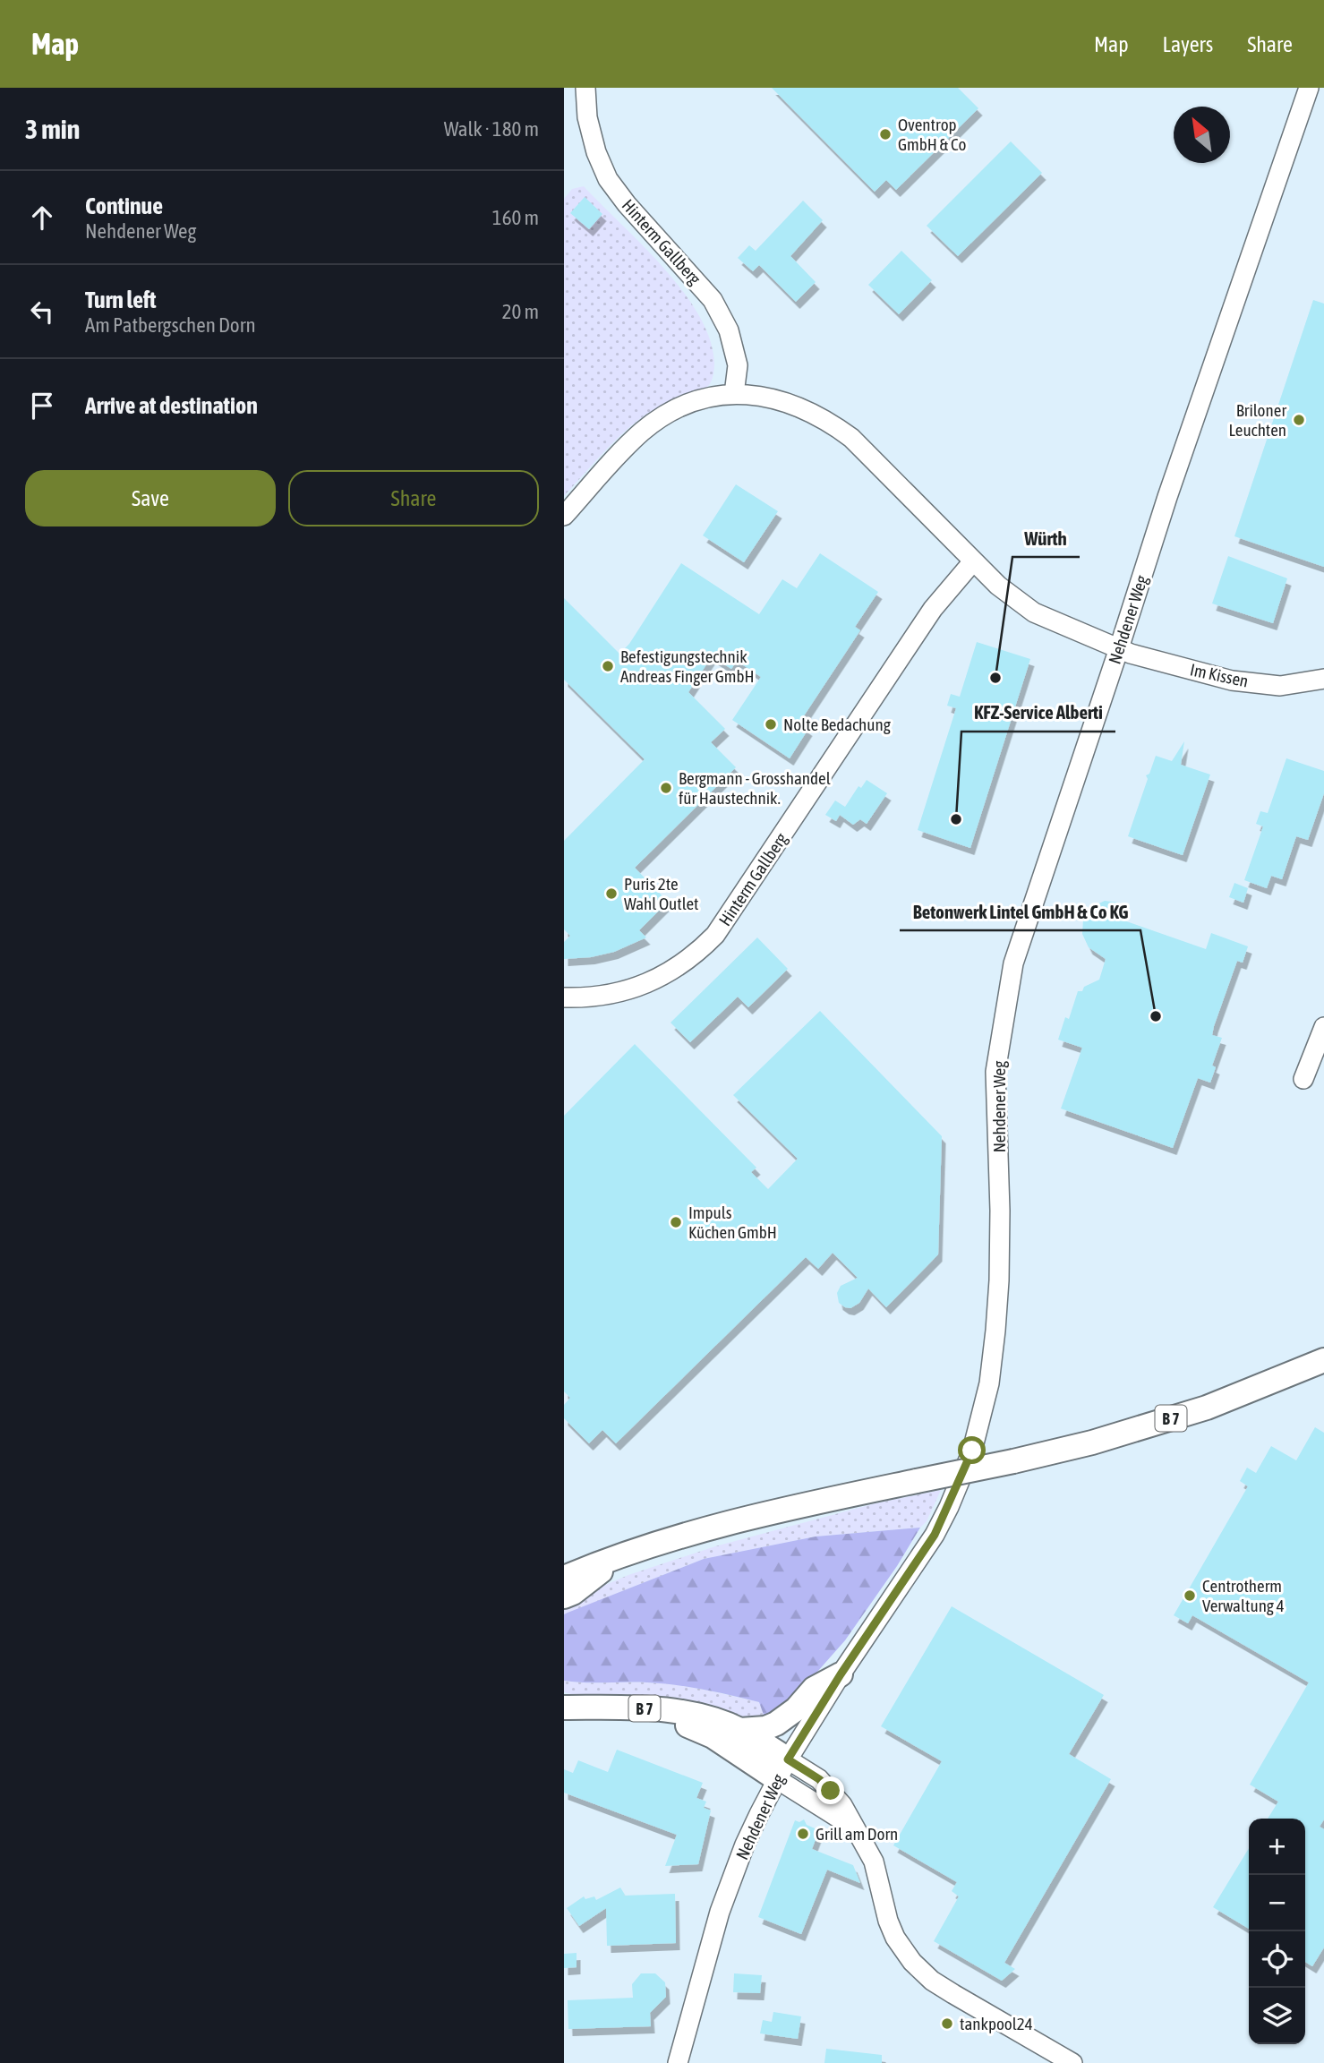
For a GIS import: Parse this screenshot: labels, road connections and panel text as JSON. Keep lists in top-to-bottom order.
{
  "streets": {
    "main road": ["B 7"],
    "street": ["Hinterm Gallberg", "Nehdener Weg", "Im Kissen"]
  },
  "crossings": [
    ["Nehdener Weg", "Im Kissen"],
    ["Nehdener Weg", "B 7"]
  ],
  "places": [
    "Oventrop GmbH & Co",
    "Briloner Leuchten",
    "Befestigungstechnik Andreas Finger GmbH",
    "Würth",
    "Nolte Bedachung",
    "Bergmann - Grosshandel für Haustechnik.",
    "KFZ-Service Alberti",
    "Puris 2te Wahl Outlet",
    "Betonwerk Lintel GmbH & Co KG",
    "Impuls Küchen GmbH",
    "Centrotherm Verwaltung 4",
    "Grill am Dorn",
    "tankpool24"
  ],
  "north": "top left",
  "page": {
    "header": "Map",
    "nav": ["Map", "Layers", "Share"],
    "heading": ["3 min", "Walk · 180 m"],
    "list": [
      ["Continue", "Nehdener Weg", "160 m"],
      ["Turn left", "Am Patbergschen Dorn", "20 m"],
      "Arrive at destination"
    ],
    "buttons": ["Save", "Share"],
    "map_buttons": ["+", "−"]
  }
}
